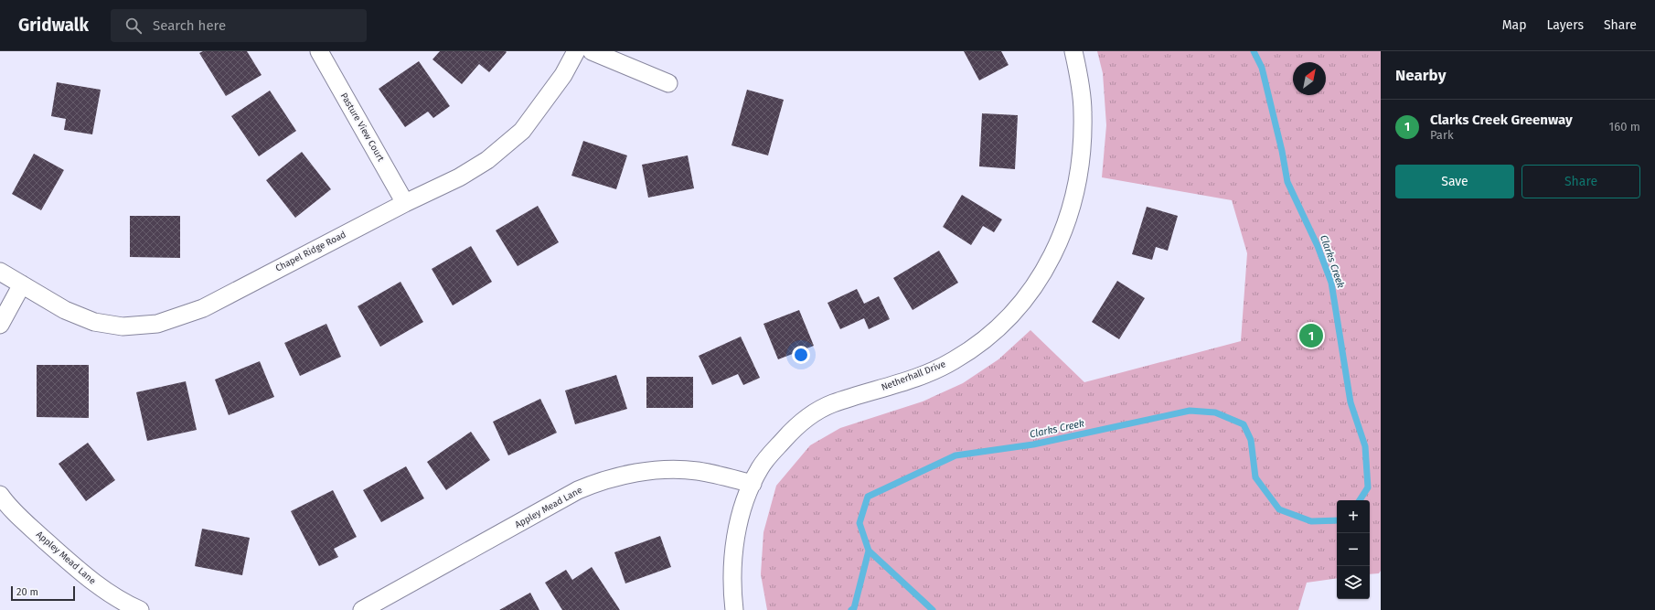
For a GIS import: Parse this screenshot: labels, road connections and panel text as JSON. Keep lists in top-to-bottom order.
{
  "streets": {
    "street": [
      "Pasture View Court",
      "Chapel Ridge Road",
      "Netherhall Drive",
      "Appley Mead Lane"
    ]
  },
  "crossings": [
    ["Pasture View Court", "Chapel Ridge Road"],
    ["Netherhall Drive", "Appley Mead Lane"]
  ],
  "water": ["Clarks Creek"],
  "scale_bar": "20 m",
  "north": "top right",
  "page": {
    "header": "Gridwalk",
    "search": "Search here",
    "nav": ["Map", "Layers", "Share"],
    "heading": "Nearby",
    "list": [
      {
        "mark": "1",
        "name": "Clarks Creek Greenway",
        "note": "Park",
        "value": "160 m"
      }
    ],
    "buttons": ["Save", "Share"],
    "pins": "1",
    "map_buttons": ["+", "−"],
    "scale": "20 m"
  }
}
